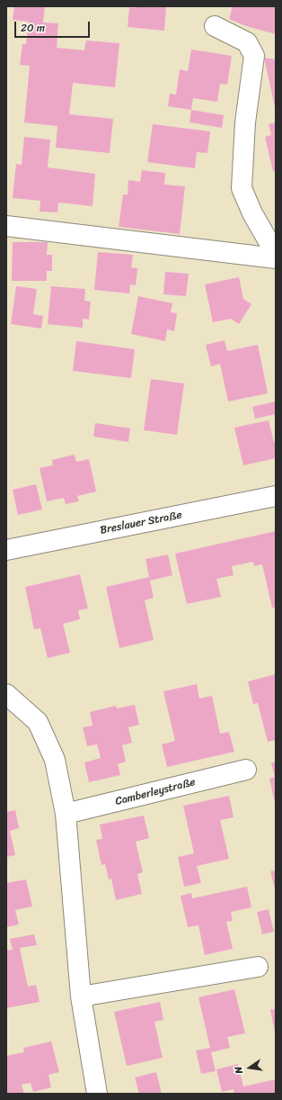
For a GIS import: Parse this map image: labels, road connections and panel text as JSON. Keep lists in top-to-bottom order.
{
  "streets": {
    "street": ["Breslauer Straße", "Camberleystraße"]
  },
  "scale_bar": "20 m",
  "north": "left"
}
